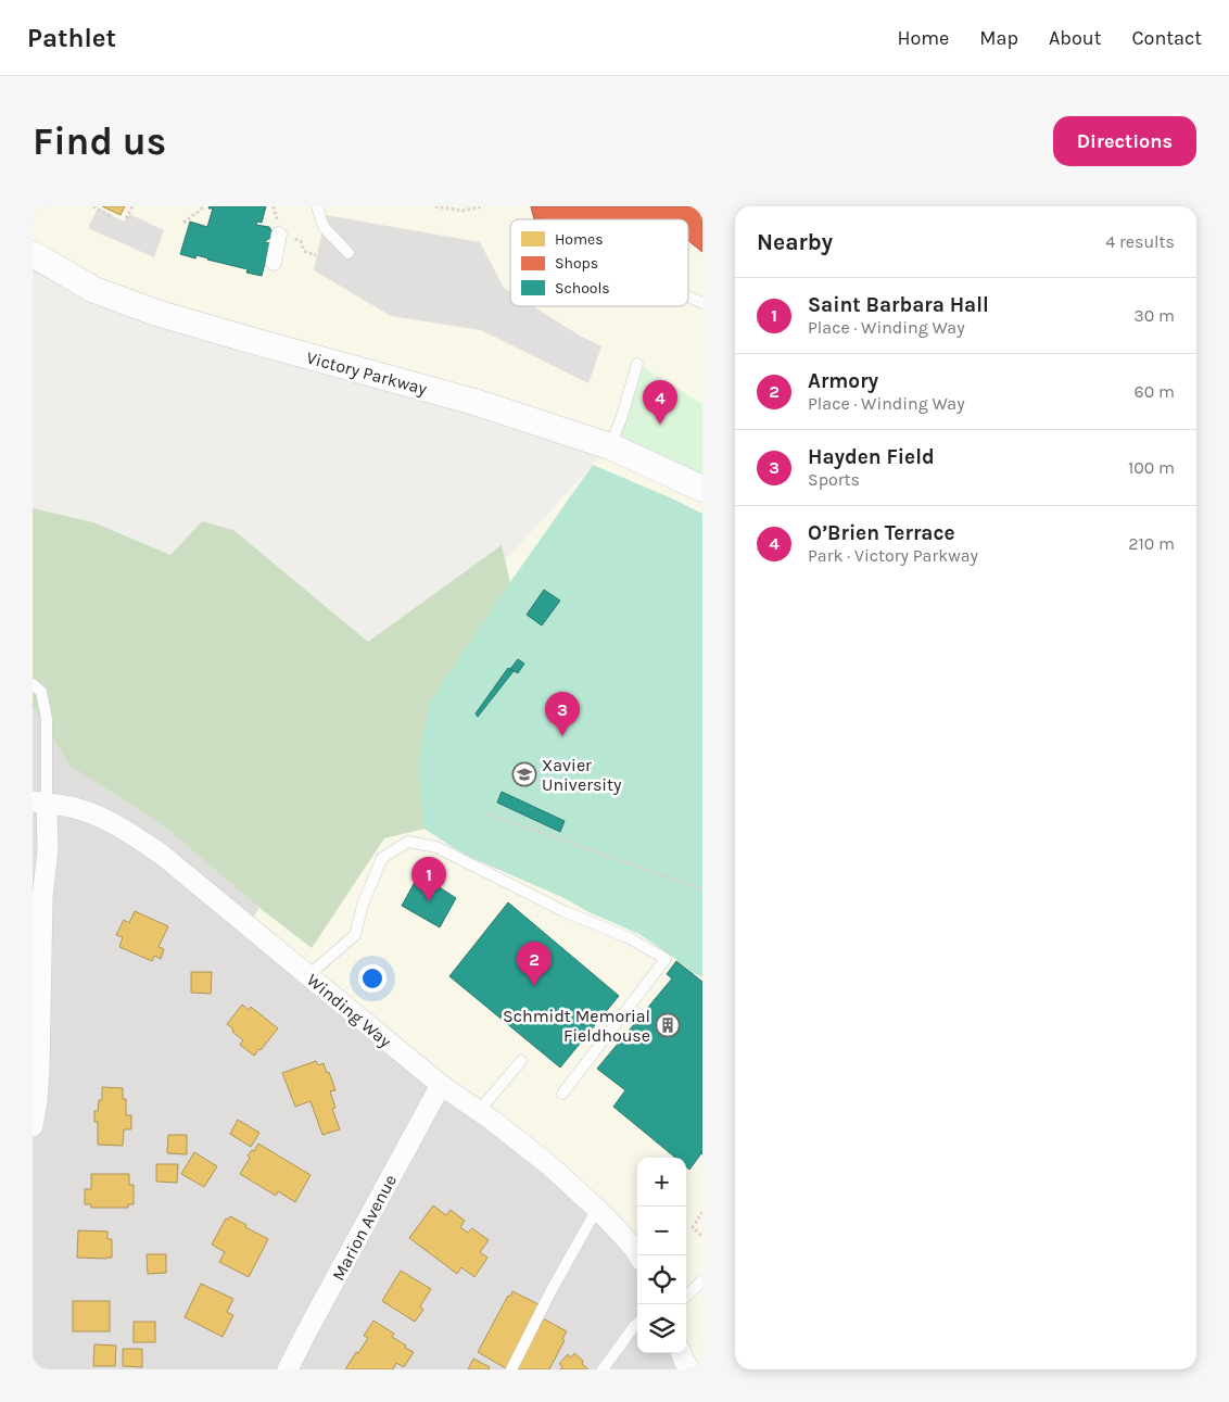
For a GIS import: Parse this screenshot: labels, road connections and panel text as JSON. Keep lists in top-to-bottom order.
{
  "streets": {
    "street": ["Victory Parkway", "Winding Way", "Marion Avenue"]
  },
  "crossings": [
    ["Winding Way", "Marion Avenue"]
  ],
  "places": {
    "school or university": ["Xavier University"],
    "building": ["Schmidt Memorial Fieldhouse"]
  },
  "legend": ["Homes", "Shops", "Schools"],
  "page": {
    "header": "Pathlet",
    "nav": [
      "Home",
      "Map",
      "About",
      "Contact"
    ],
    "buttons": "Directions",
    "title": "Find us",
    "heading": ["Nearby", "4 results"],
    "list": [
      {
        "mark": "1",
        "name": "Saint Barbara Hall",
        "note": "Place · Winding Way",
        "value": "30 m"
      },
      {
        "mark": "2",
        "name": "Armory",
        "note": "Place · Winding Way",
        "value": "60 m"
      },
      {
        "mark": "3",
        "name": "Hayden Field",
        "note": "Sports",
        "value": "100 m"
      },
      {
        "mark": "4",
        "name": "O’Brien Terrace",
        "note": "Park · Victory Parkway",
        "value": "210 m"
      }
    ],
    "pins": [
      "4",
      "3",
      "1",
      "2"
    ],
    "map_buttons": ["+", "−"]
  }
}
